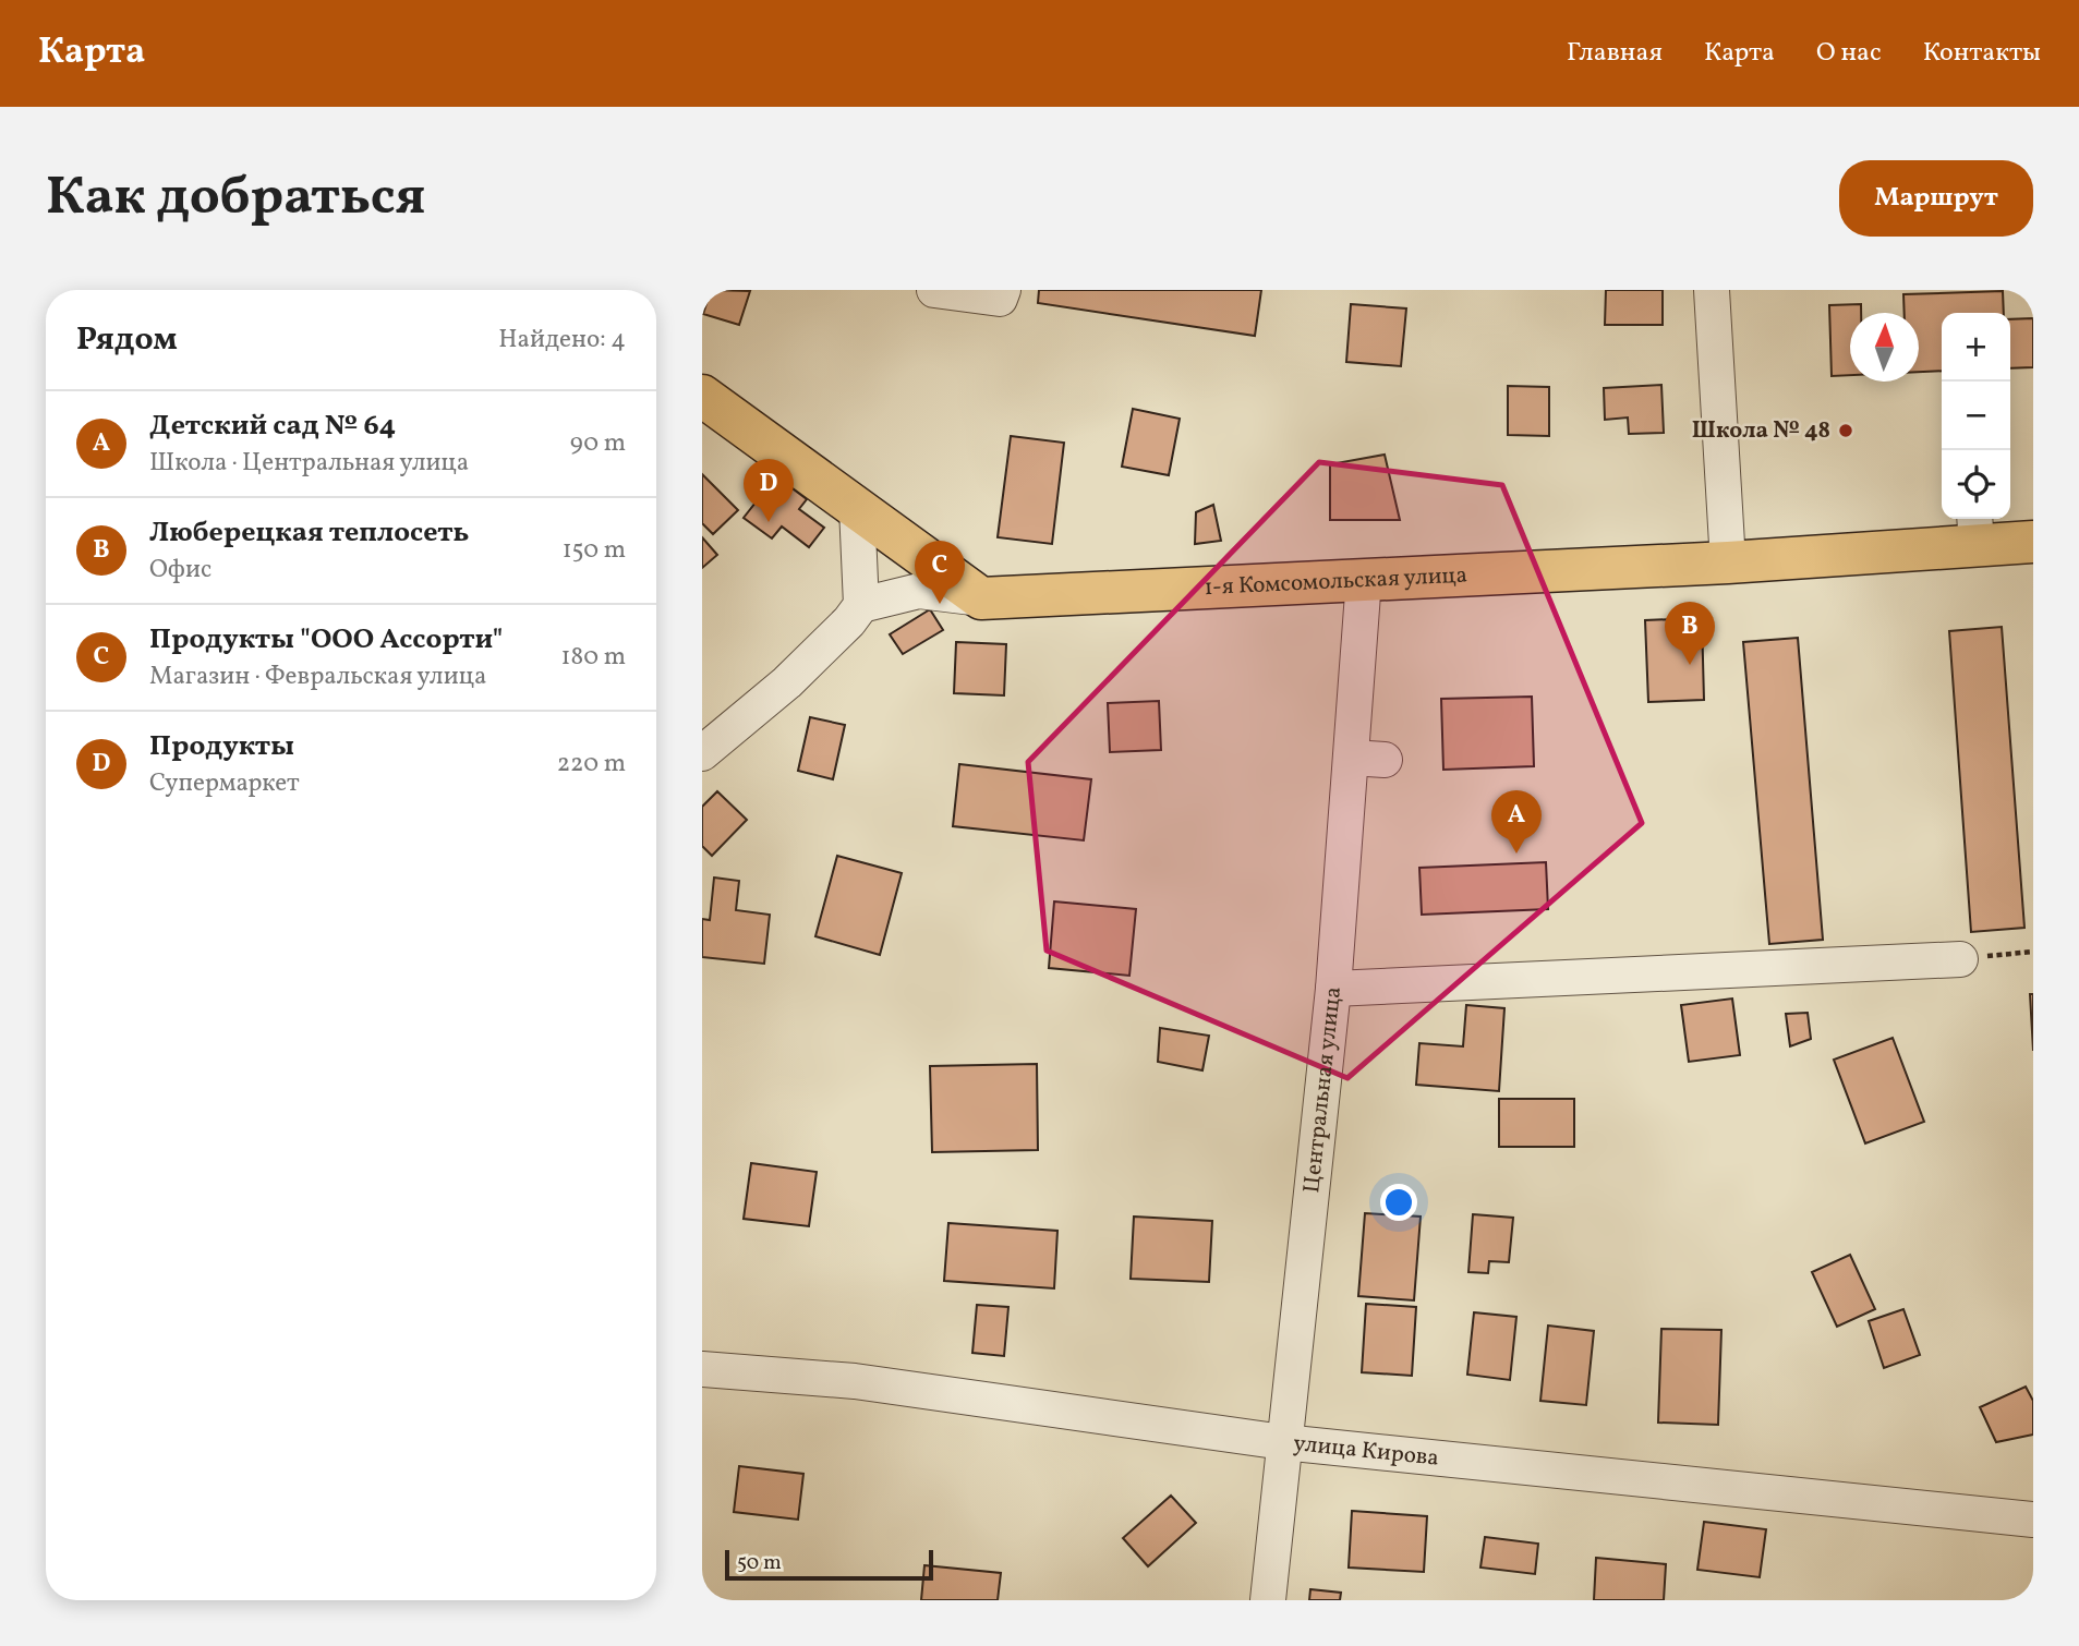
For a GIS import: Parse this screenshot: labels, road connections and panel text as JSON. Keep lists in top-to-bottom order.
{
  "streets": {
    "main road": ["1-я Комсомольская улица"],
    "street": ["Центральная улица", "улица Кирова"]
  },
  "crossings": [
    ["1-я Комсомольская улица", "Центральная улица"],
    ["Центральная улица", "улица Кирова"]
  ],
  "places": ["Школа № 48"],
  "scale_bar": "50 m",
  "north": "top",
  "page": {
    "header": "Карта",
    "nav": [
      "Главная",
      "Карта",
      "О нас",
      "Контакты"
    ],
    "buttons": "Маршрут",
    "title": "Как добраться",
    "heading": ["Рядом", "Найдено: 4"],
    "map_buttons": ["+", "−"],
    "list": [
      {
        "mark": "A",
        "name": "Детский сад № 64",
        "note": "Школа · Центральная улица",
        "value": "90 m"
      },
      {
        "mark": "B",
        "name": "Люберецкая теплосеть",
        "note": "Офис",
        "value": "150 m"
      },
      {
        "mark": "C",
        "name": "Продукты \"ООО Ассорти\"",
        "note": "Магазин · Февральская улица",
        "value": "180 m"
      },
      {
        "mark": "D",
        "name": "Продукты",
        "note": "Супермаркет",
        "value": "220 m"
      }
    ],
    "pins": [
      "D",
      "C",
      "B",
      "A"
    ],
    "scale": "50 m"
  }
}
